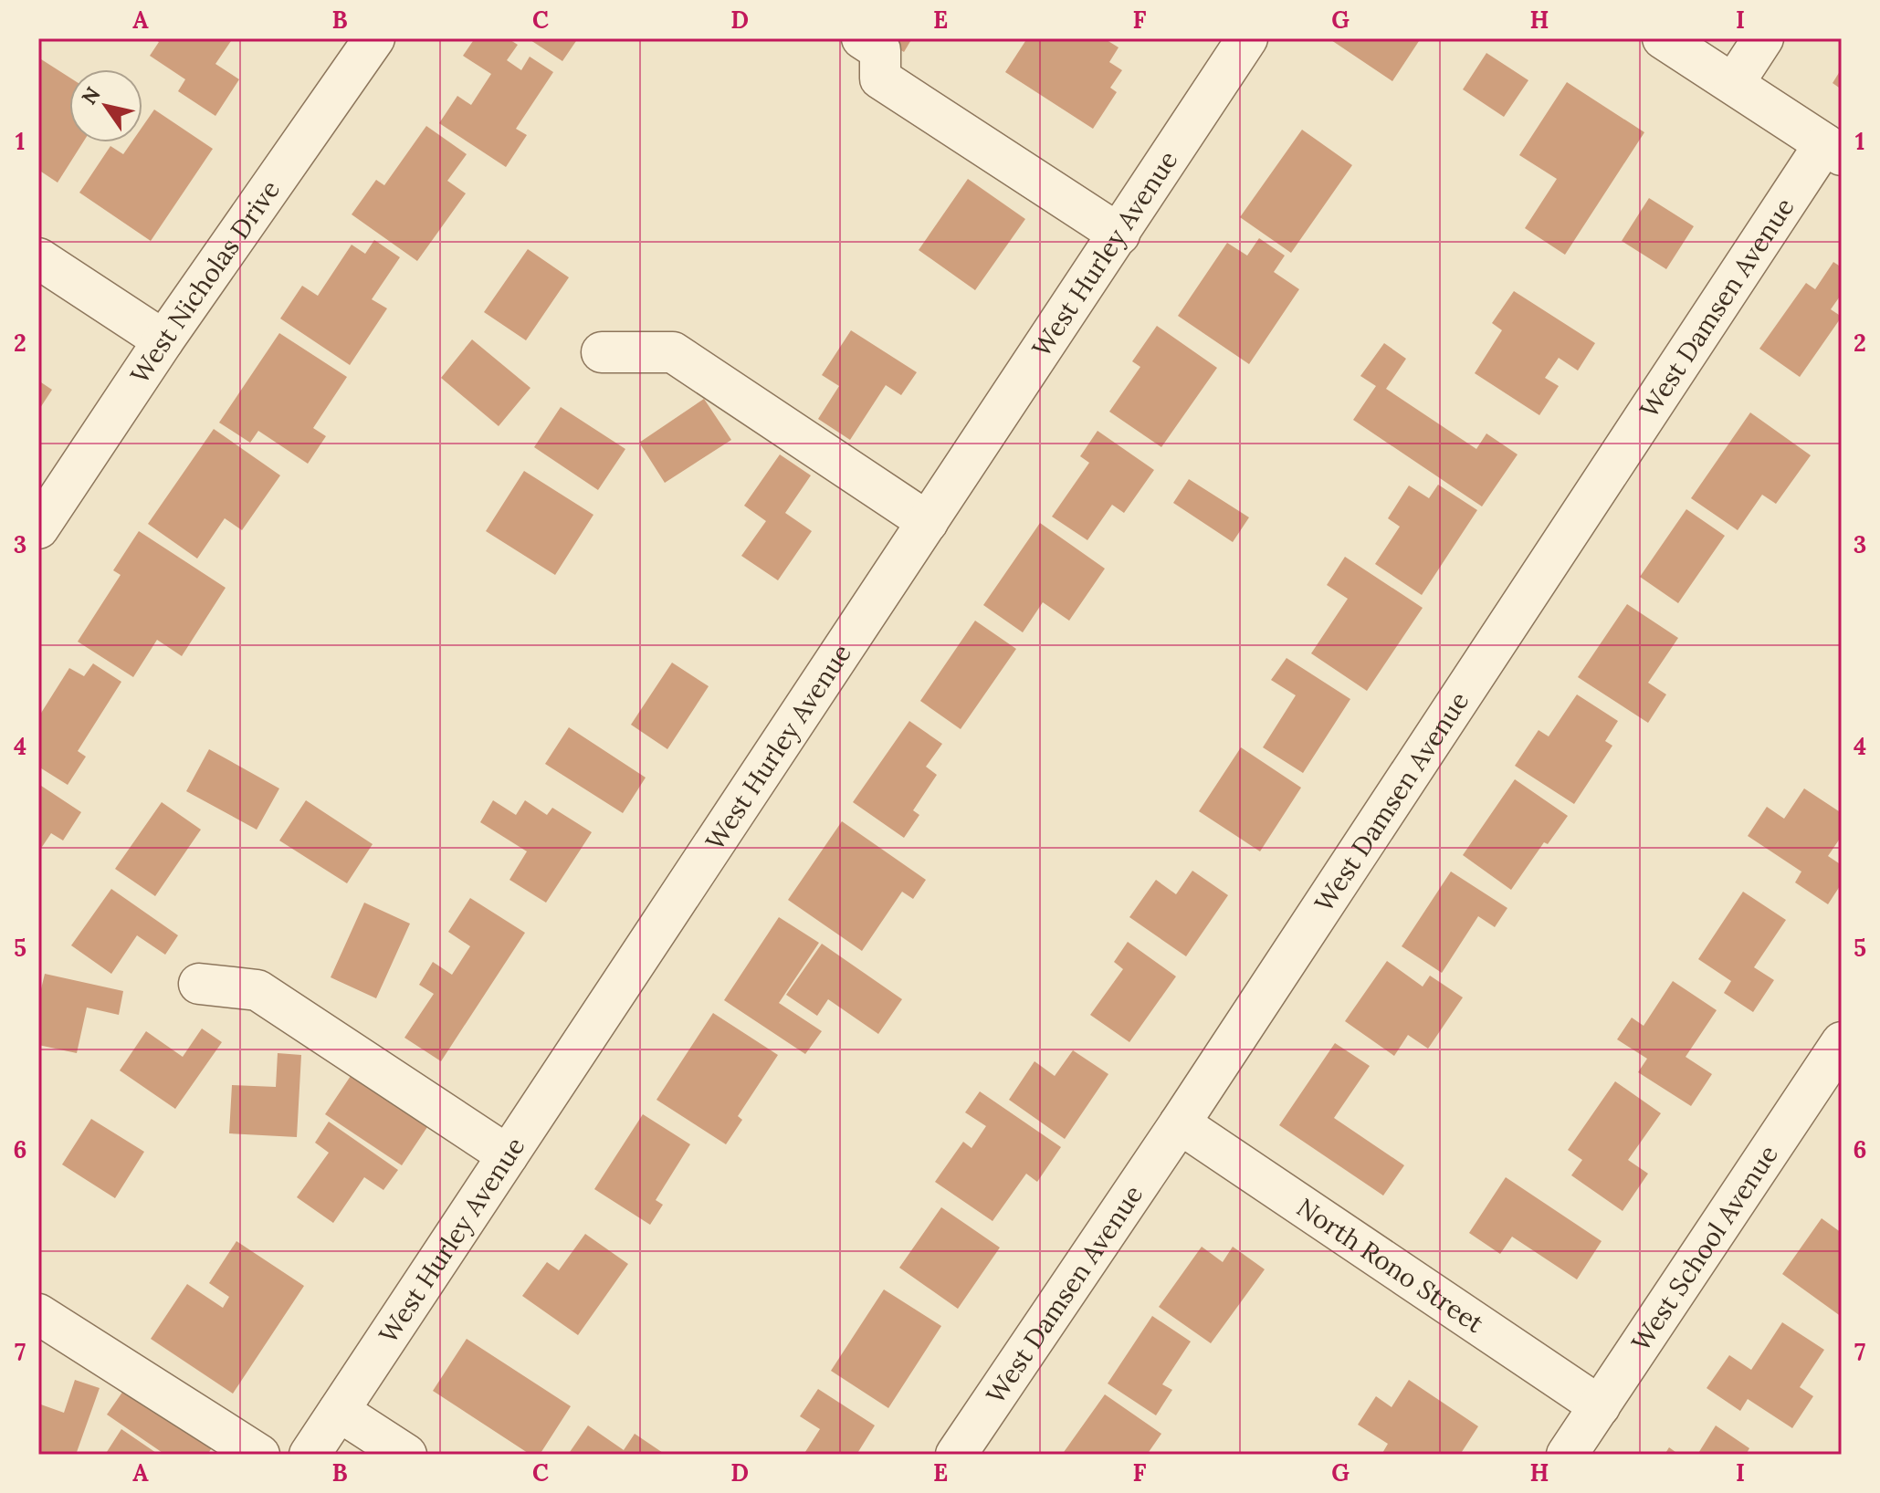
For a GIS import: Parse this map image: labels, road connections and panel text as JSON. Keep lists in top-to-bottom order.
{
  "streets": {
    "street": [
      "West Hurley Avenue",
      "West Nicholas Drive",
      "West Damsen Avenue",
      "West School Avenue",
      "North Rono Street"
    ]
  },
  "crossings": [
    ["West Damsen Avenue", "North Rono Street"],
    ["West School Avenue", "North Rono Street"]
  ],
  "north": "top left",
  "grid": {
    "columns": [
      "A",
      "B",
      "C",
      "D",
      "E",
      "F",
      "G",
      "H",
      "I"
    ],
    "rows": [
      "1",
      "2",
      "3",
      "4",
      "5",
      "6",
      "7"
    ]
  }
}
